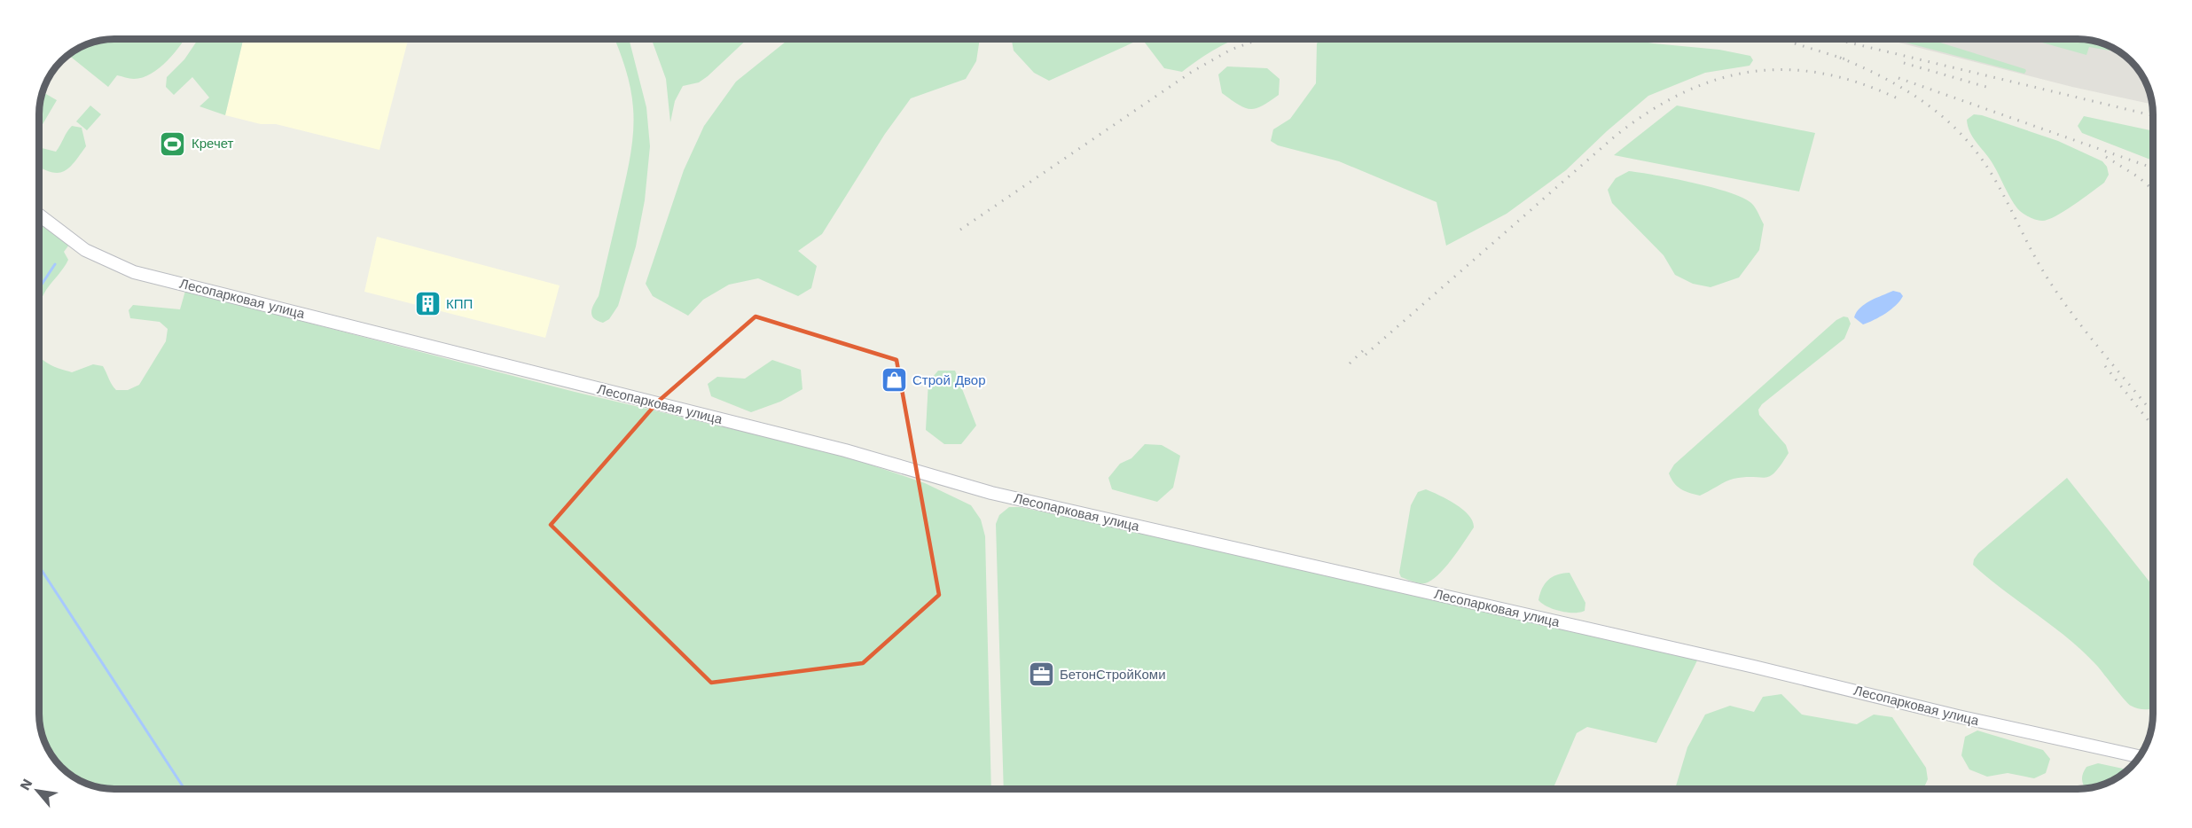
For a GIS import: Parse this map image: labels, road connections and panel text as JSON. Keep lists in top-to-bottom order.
{
  "streets": {
    "street": ["Лесопарковая улица"]
  },
  "places": {
    "sports": ["Кречет"],
    "building": ["КПП"],
    "shop": ["Строй Двор"],
    "office": ["БетонСтройКоми"]
  },
  "north": "top left"
}
